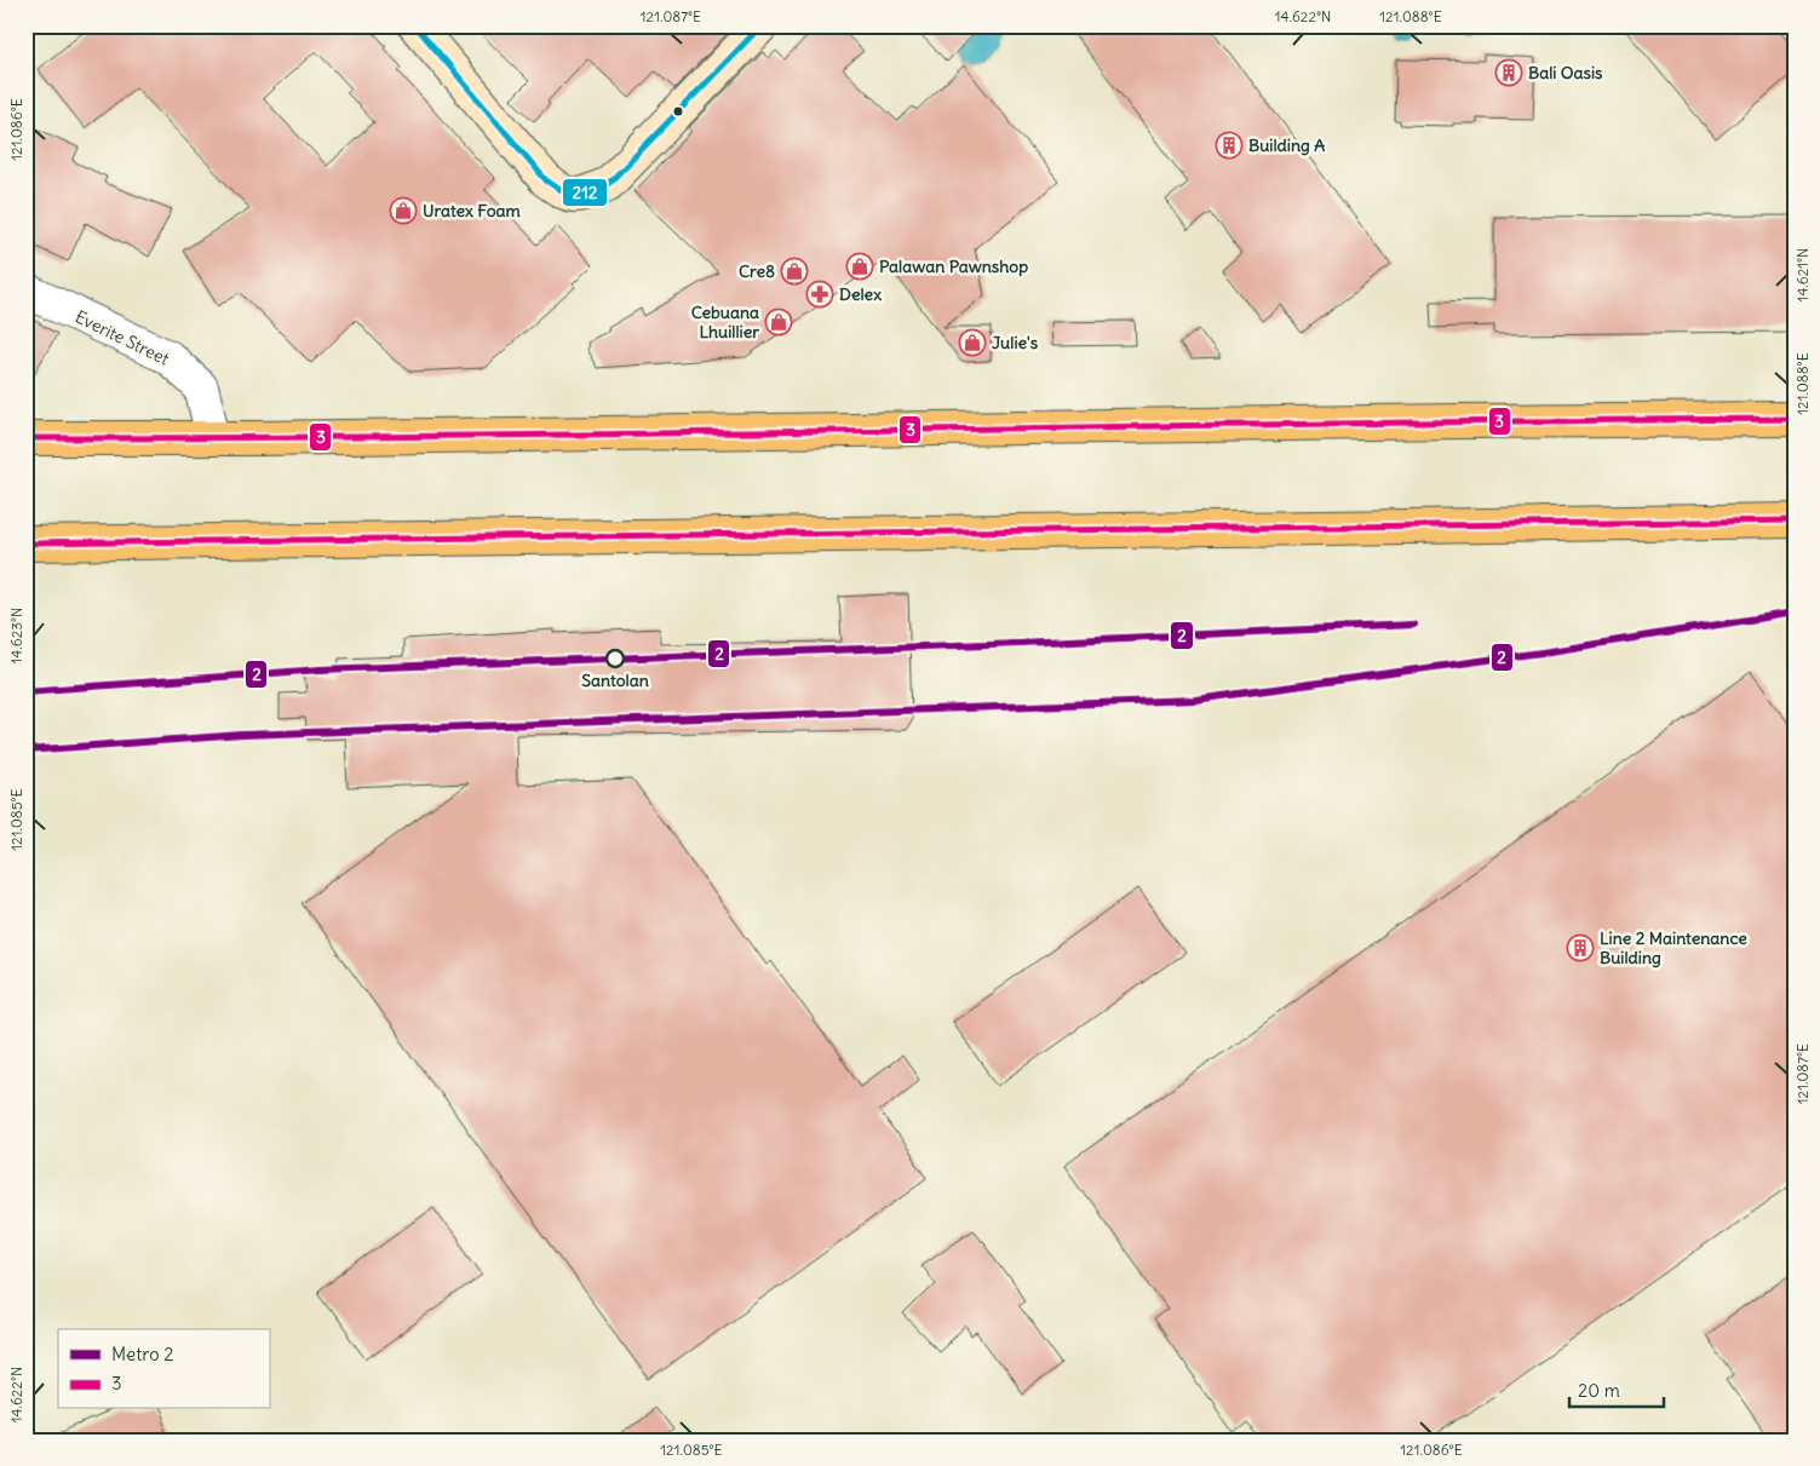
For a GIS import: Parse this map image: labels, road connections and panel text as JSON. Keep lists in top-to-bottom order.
{
  "streets": {
    "street": ["Everite Street"]
  },
  "places": {
    "building": ["Bali Oasis", "Building A", "Line 2 Maintenance Building"],
    "shop": [
      "Uratex Foam",
      "Palawan Pawnshop",
      "Cre8",
      "Cebuana Lhuillier",
      "Julie's"
    ],
    "pharmacy": ["Delex"],
    "other": ["Santolan"]
  },
  "lines": ["transit line 212", "transit line 3", "metro line 2"],
  "legend": ["Metro 2", "3"],
  "scale_bar": "20 m",
  "coordinates": [
    "121.087°E",
    "14.622°N",
    "121.088°E",
    "121.086°E",
    "14.621°N",
    "14.623°N",
    "121.085°E"
  ]
}
